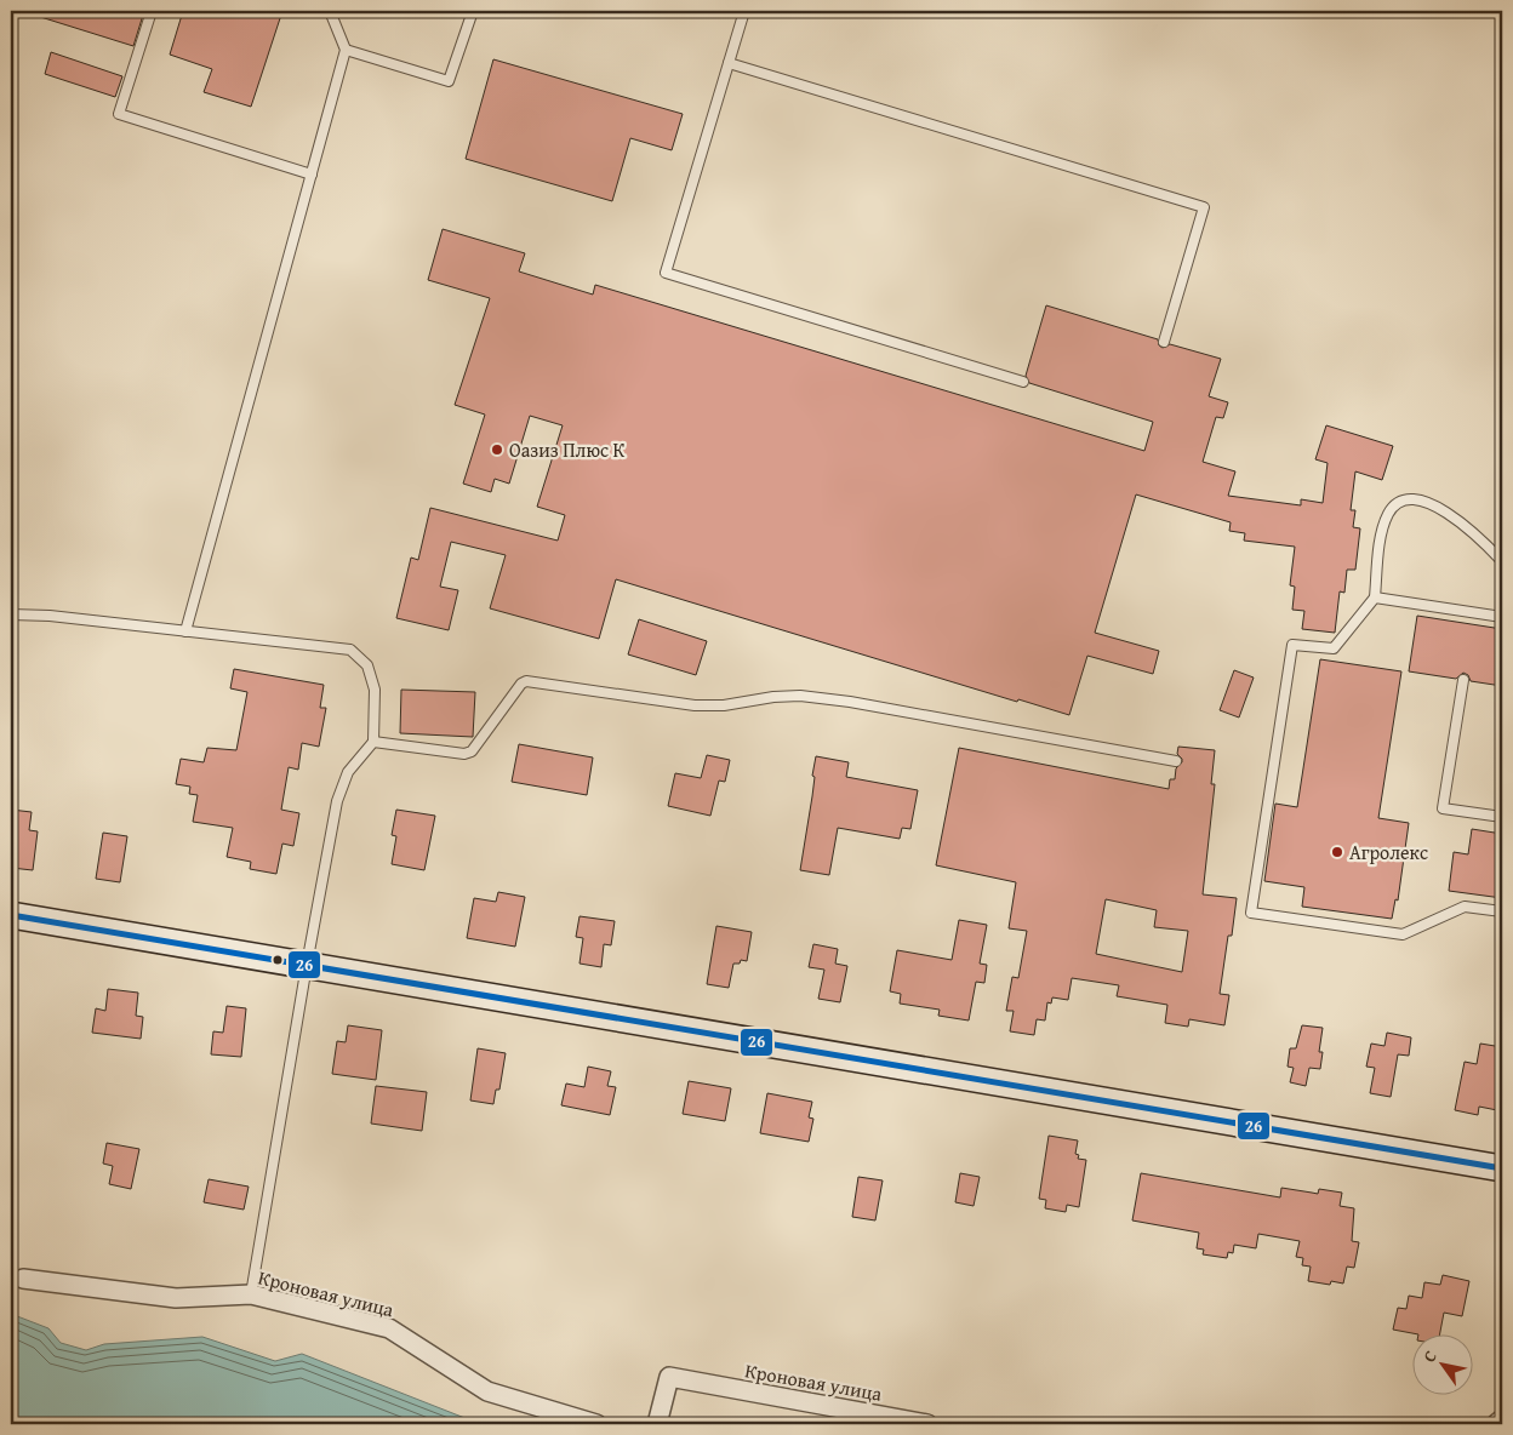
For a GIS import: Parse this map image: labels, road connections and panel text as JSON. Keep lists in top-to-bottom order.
{
  "streets": {
    "street": ["Кроновая улица"]
  },
  "places": ["Оазиз Плюс К", "Агролекс"],
  "lines": ["transit line 26"],
  "north": "top left"
}
